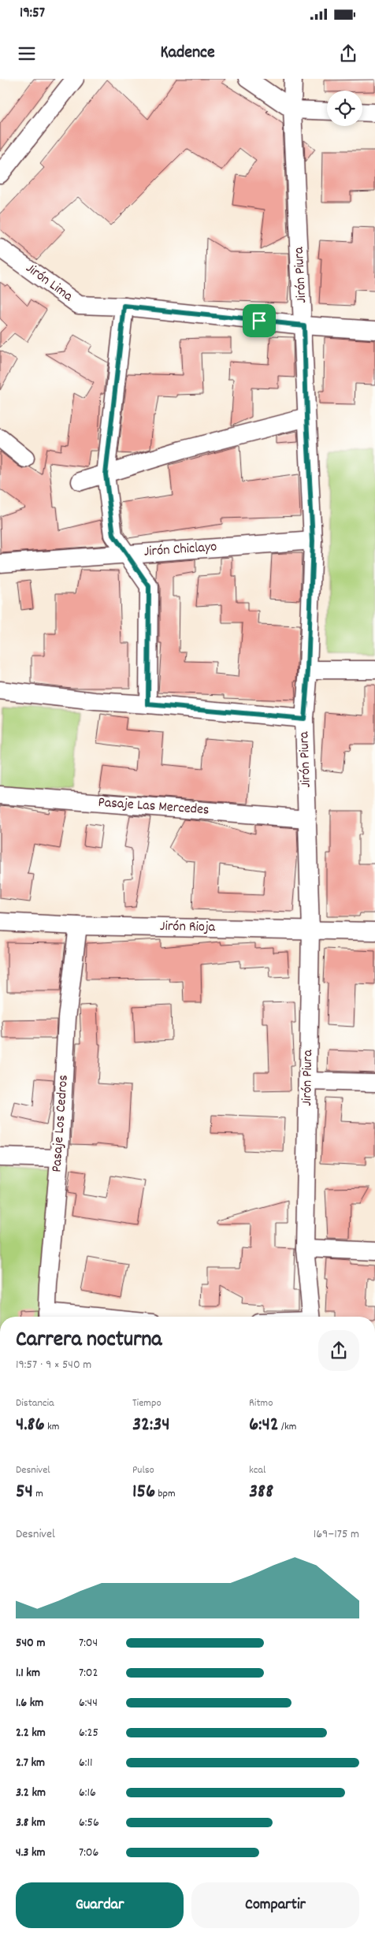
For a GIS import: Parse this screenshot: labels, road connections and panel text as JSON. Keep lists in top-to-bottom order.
{
  "streets": {
    "street": [
      "Jirón Piura",
      "Jirón Lima",
      "Jirón Chiclayo",
      "Pasaje Las Mercedes",
      "Jirón Rioja",
      "Pasaje Los Cedros"
    ]
  },
  "crossings": [
    ["Jirón Piura", "Jirón Chiclayo"],
    ["Jirón Piura", "Pasaje Las Mercedes"],
    ["Jirón Piura", "Jirón Rioja"],
    ["Jirón Rioja", "Pasaje Los Cedros"]
  ],
  "page": {
    "status": "19:57",
    "header": "Kadence",
    "heading": ["Carrera nocturna", "19:57 · 9 × 540 m"],
    "stats": [
      ["Distancia", "4.86 km"],
      ["Tiempo", "32:34"],
      ["Ritmo", "6:42 /km"],
      ["Desnivel", "54 m"],
      ["Pulso", "156 bpm"],
      ["kcal", "388"]
    ],
    "chart": ["Desnivel", "169–175 m"],
    "list": [
      {
        "name": "540 m",
        "note": "7:04"
      },
      {
        "name": "1.1 km",
        "note": "7:02"
      },
      {
        "name": "1.6 km",
        "note": "6:44"
      },
      {
        "name": "2.2 km",
        "note": "6:25"
      },
      {
        "name": "2.7 km",
        "note": "6:11"
      },
      {
        "name": "3.2 km",
        "note": "6:16"
      },
      {
        "name": "3.8 km",
        "note": "6:56"
      },
      {
        "name": "4.3 km",
        "note": "7:06"
      }
    ],
    "buttons": ["Guardar", "Compartir"]
  }
}
